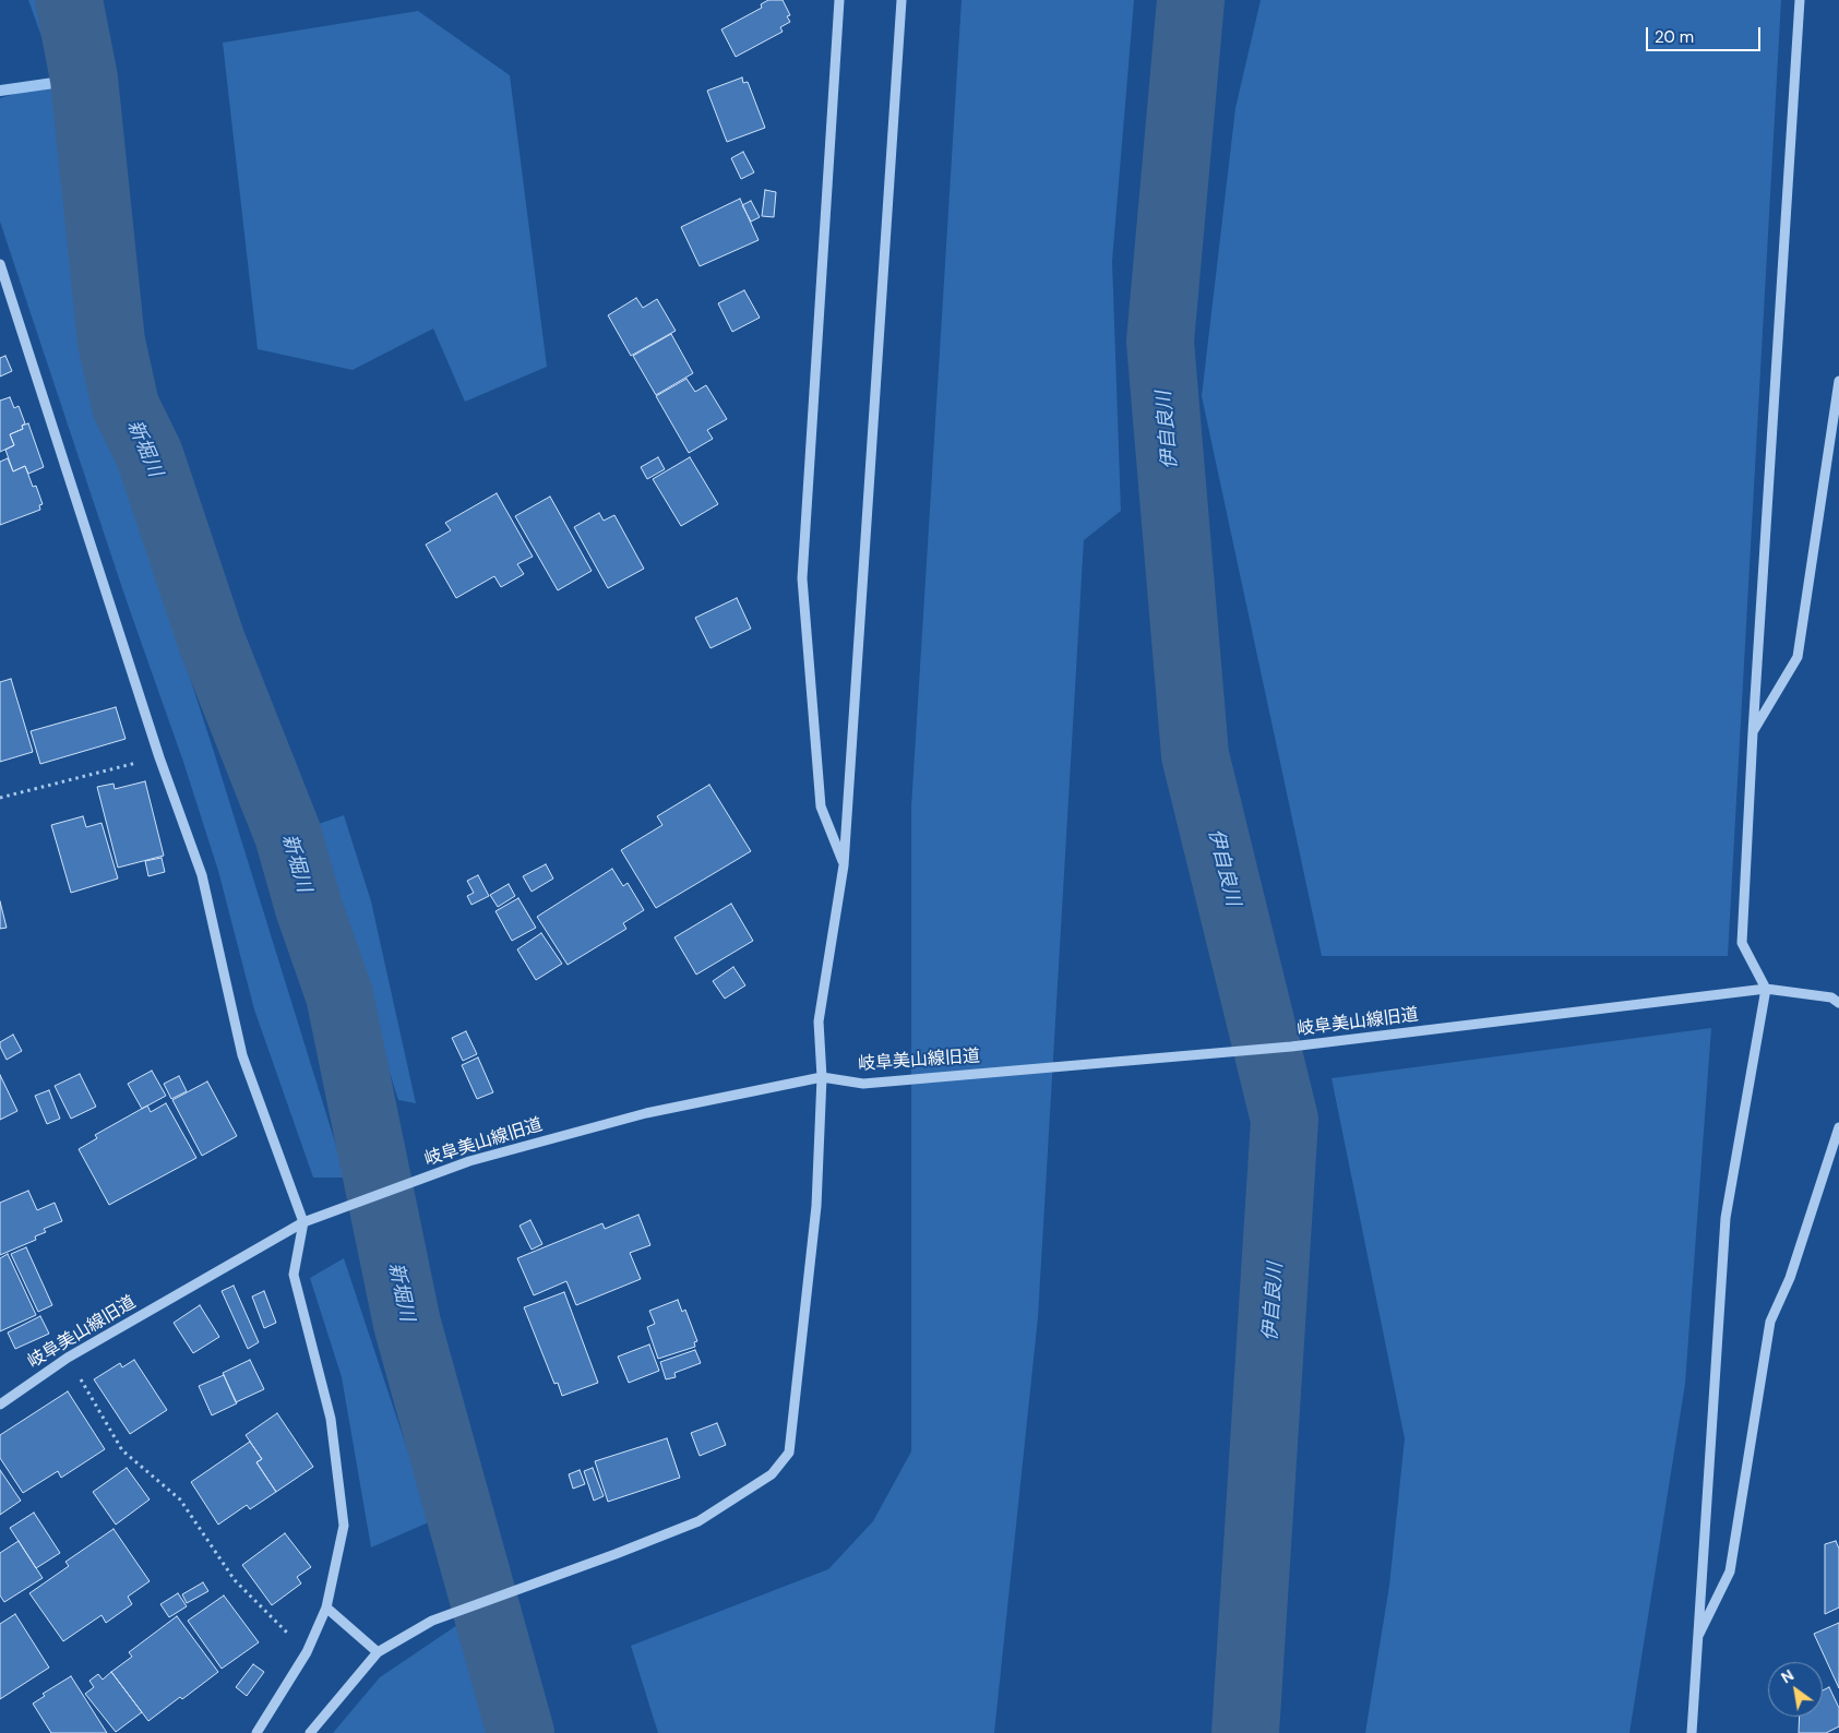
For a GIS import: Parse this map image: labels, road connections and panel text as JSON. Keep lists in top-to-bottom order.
{
  "streets": {
    "street": ["岐阜美山線旧道"]
  },
  "water": ["伊自良川", "新堀川"],
  "scale_bar": "20 m",
  "north": "top left"
}
